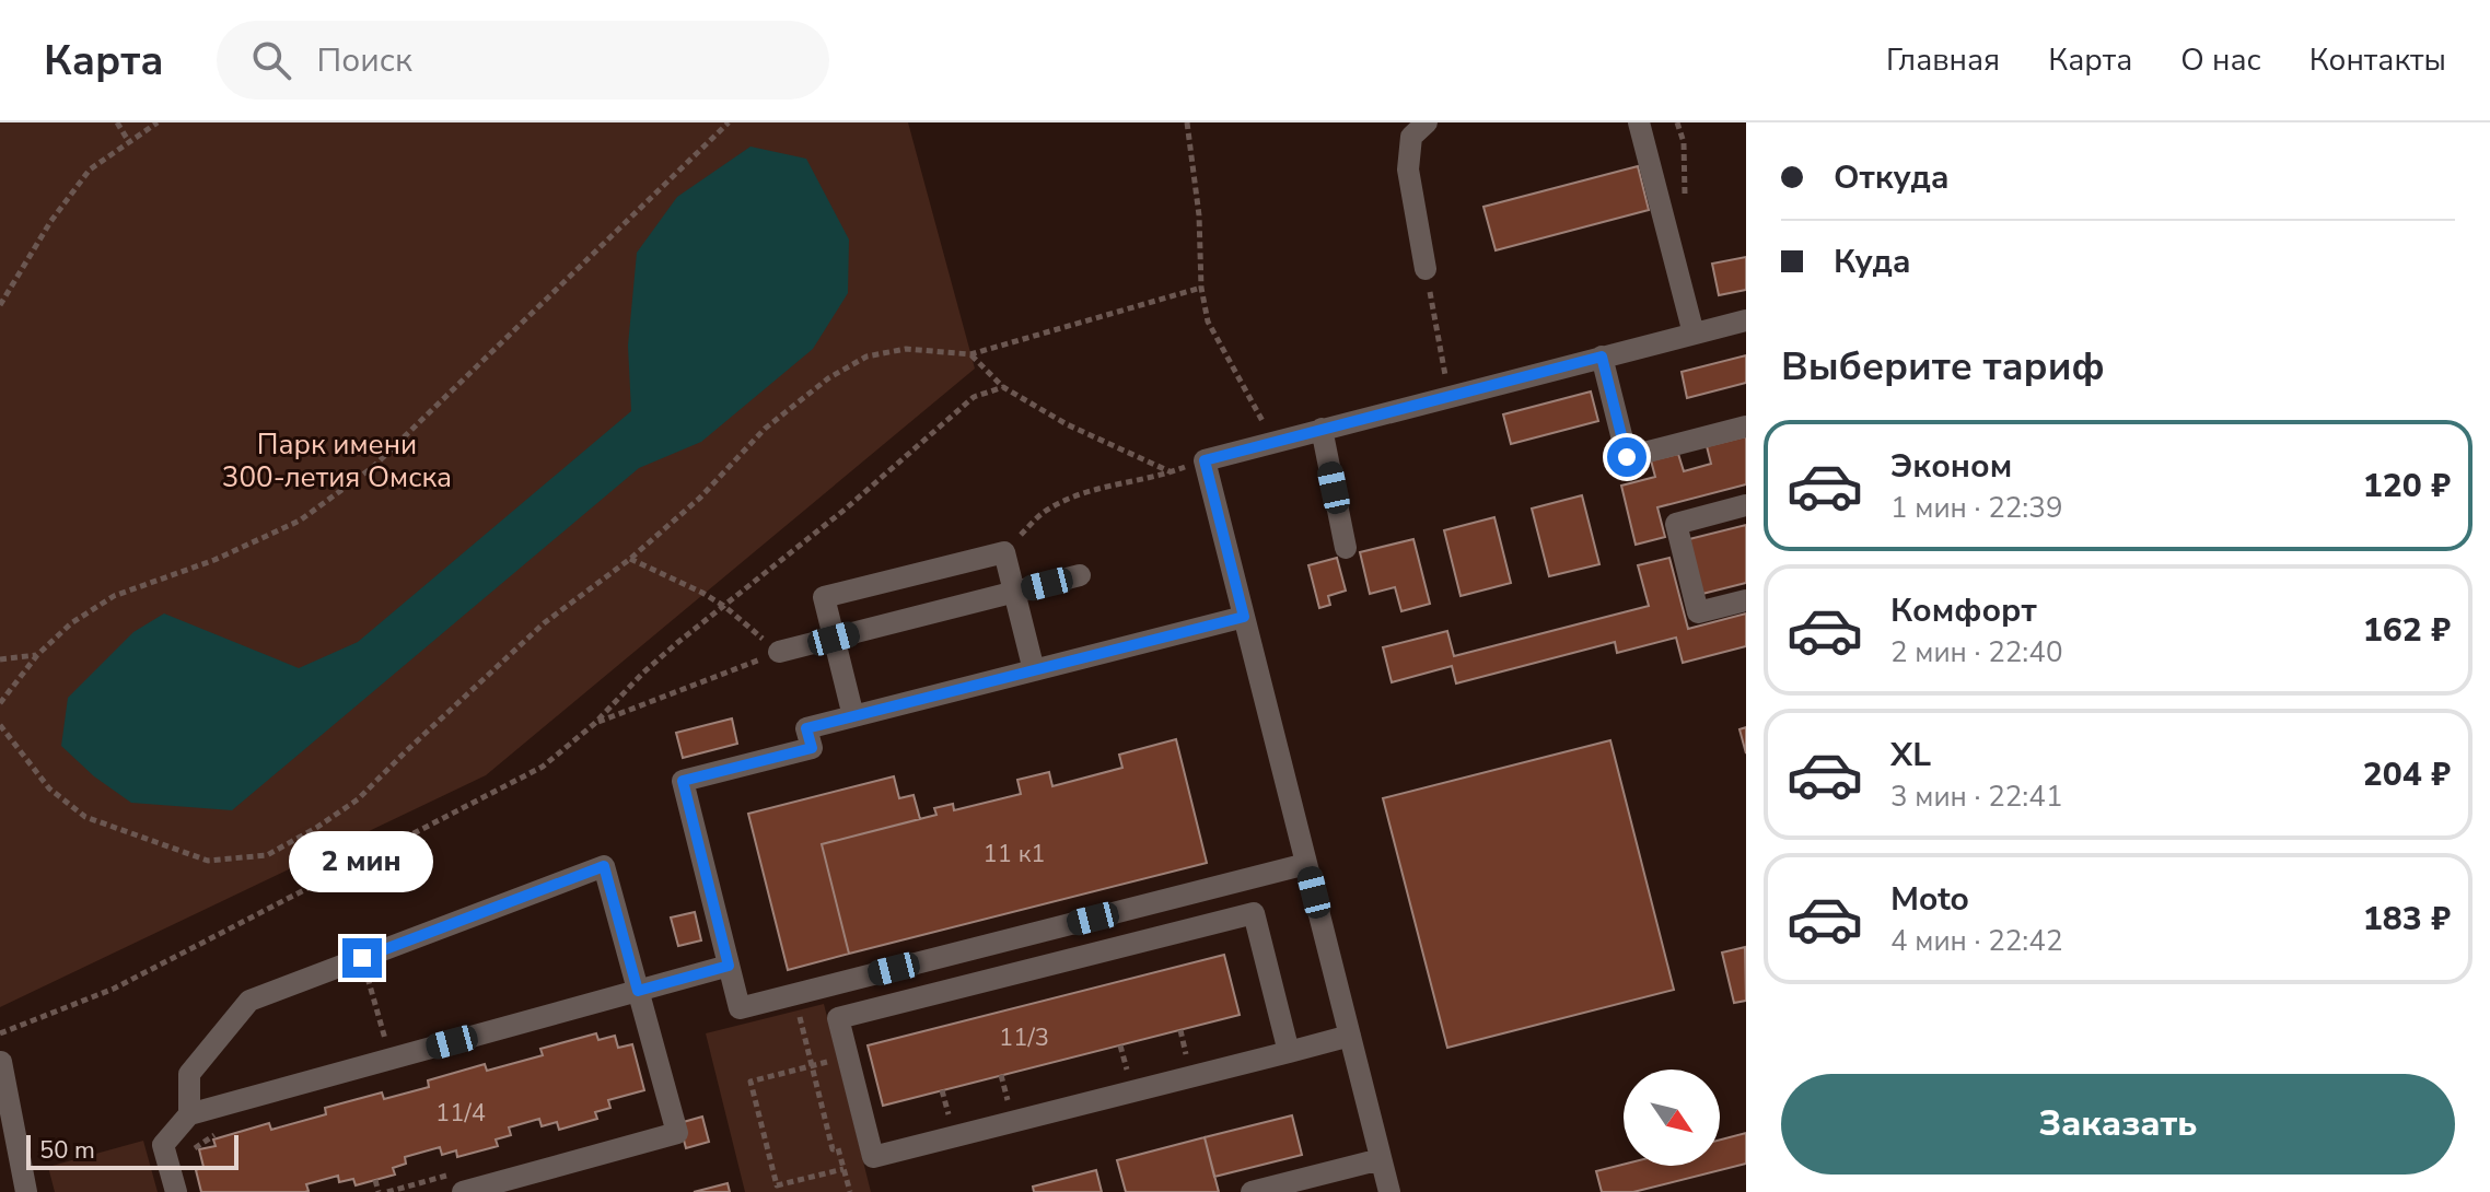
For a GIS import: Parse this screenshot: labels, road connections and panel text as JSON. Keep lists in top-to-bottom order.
{
  "parks": ["Парк имени 300-летия Омска"],
  "house_numbers": ["11 к1", "11/3", "11/4"],
  "scale_bar": "50 m",
  "north": "bottom right",
  "page": {
    "header": "Карта",
    "search": "Поиск",
    "nav": [
      "Главная",
      "Карта",
      "О нас",
      "Контакты"
    ],
    "banner": ["Откуда", "Куда"],
    "heading": "Выберите тариф",
    "list": [
      {
        "name": "Эконом",
        "note": "1 мин · 22:39",
        "value": "120 ₽"
      },
      {
        "name": "Комфорт",
        "note": "2 мин · 22:40",
        "value": "162 ₽"
      },
      {
        "name": "XL",
        "note": "3 мин · 22:41",
        "value": "204 ₽"
      },
      {
        "name": "Moto",
        "note": "4 мин · 22:42",
        "value": "183 ₽"
      }
    ],
    "bubble": "2 мин",
    "buttons": "Заказать",
    "scale": "50 m"
  }
}
